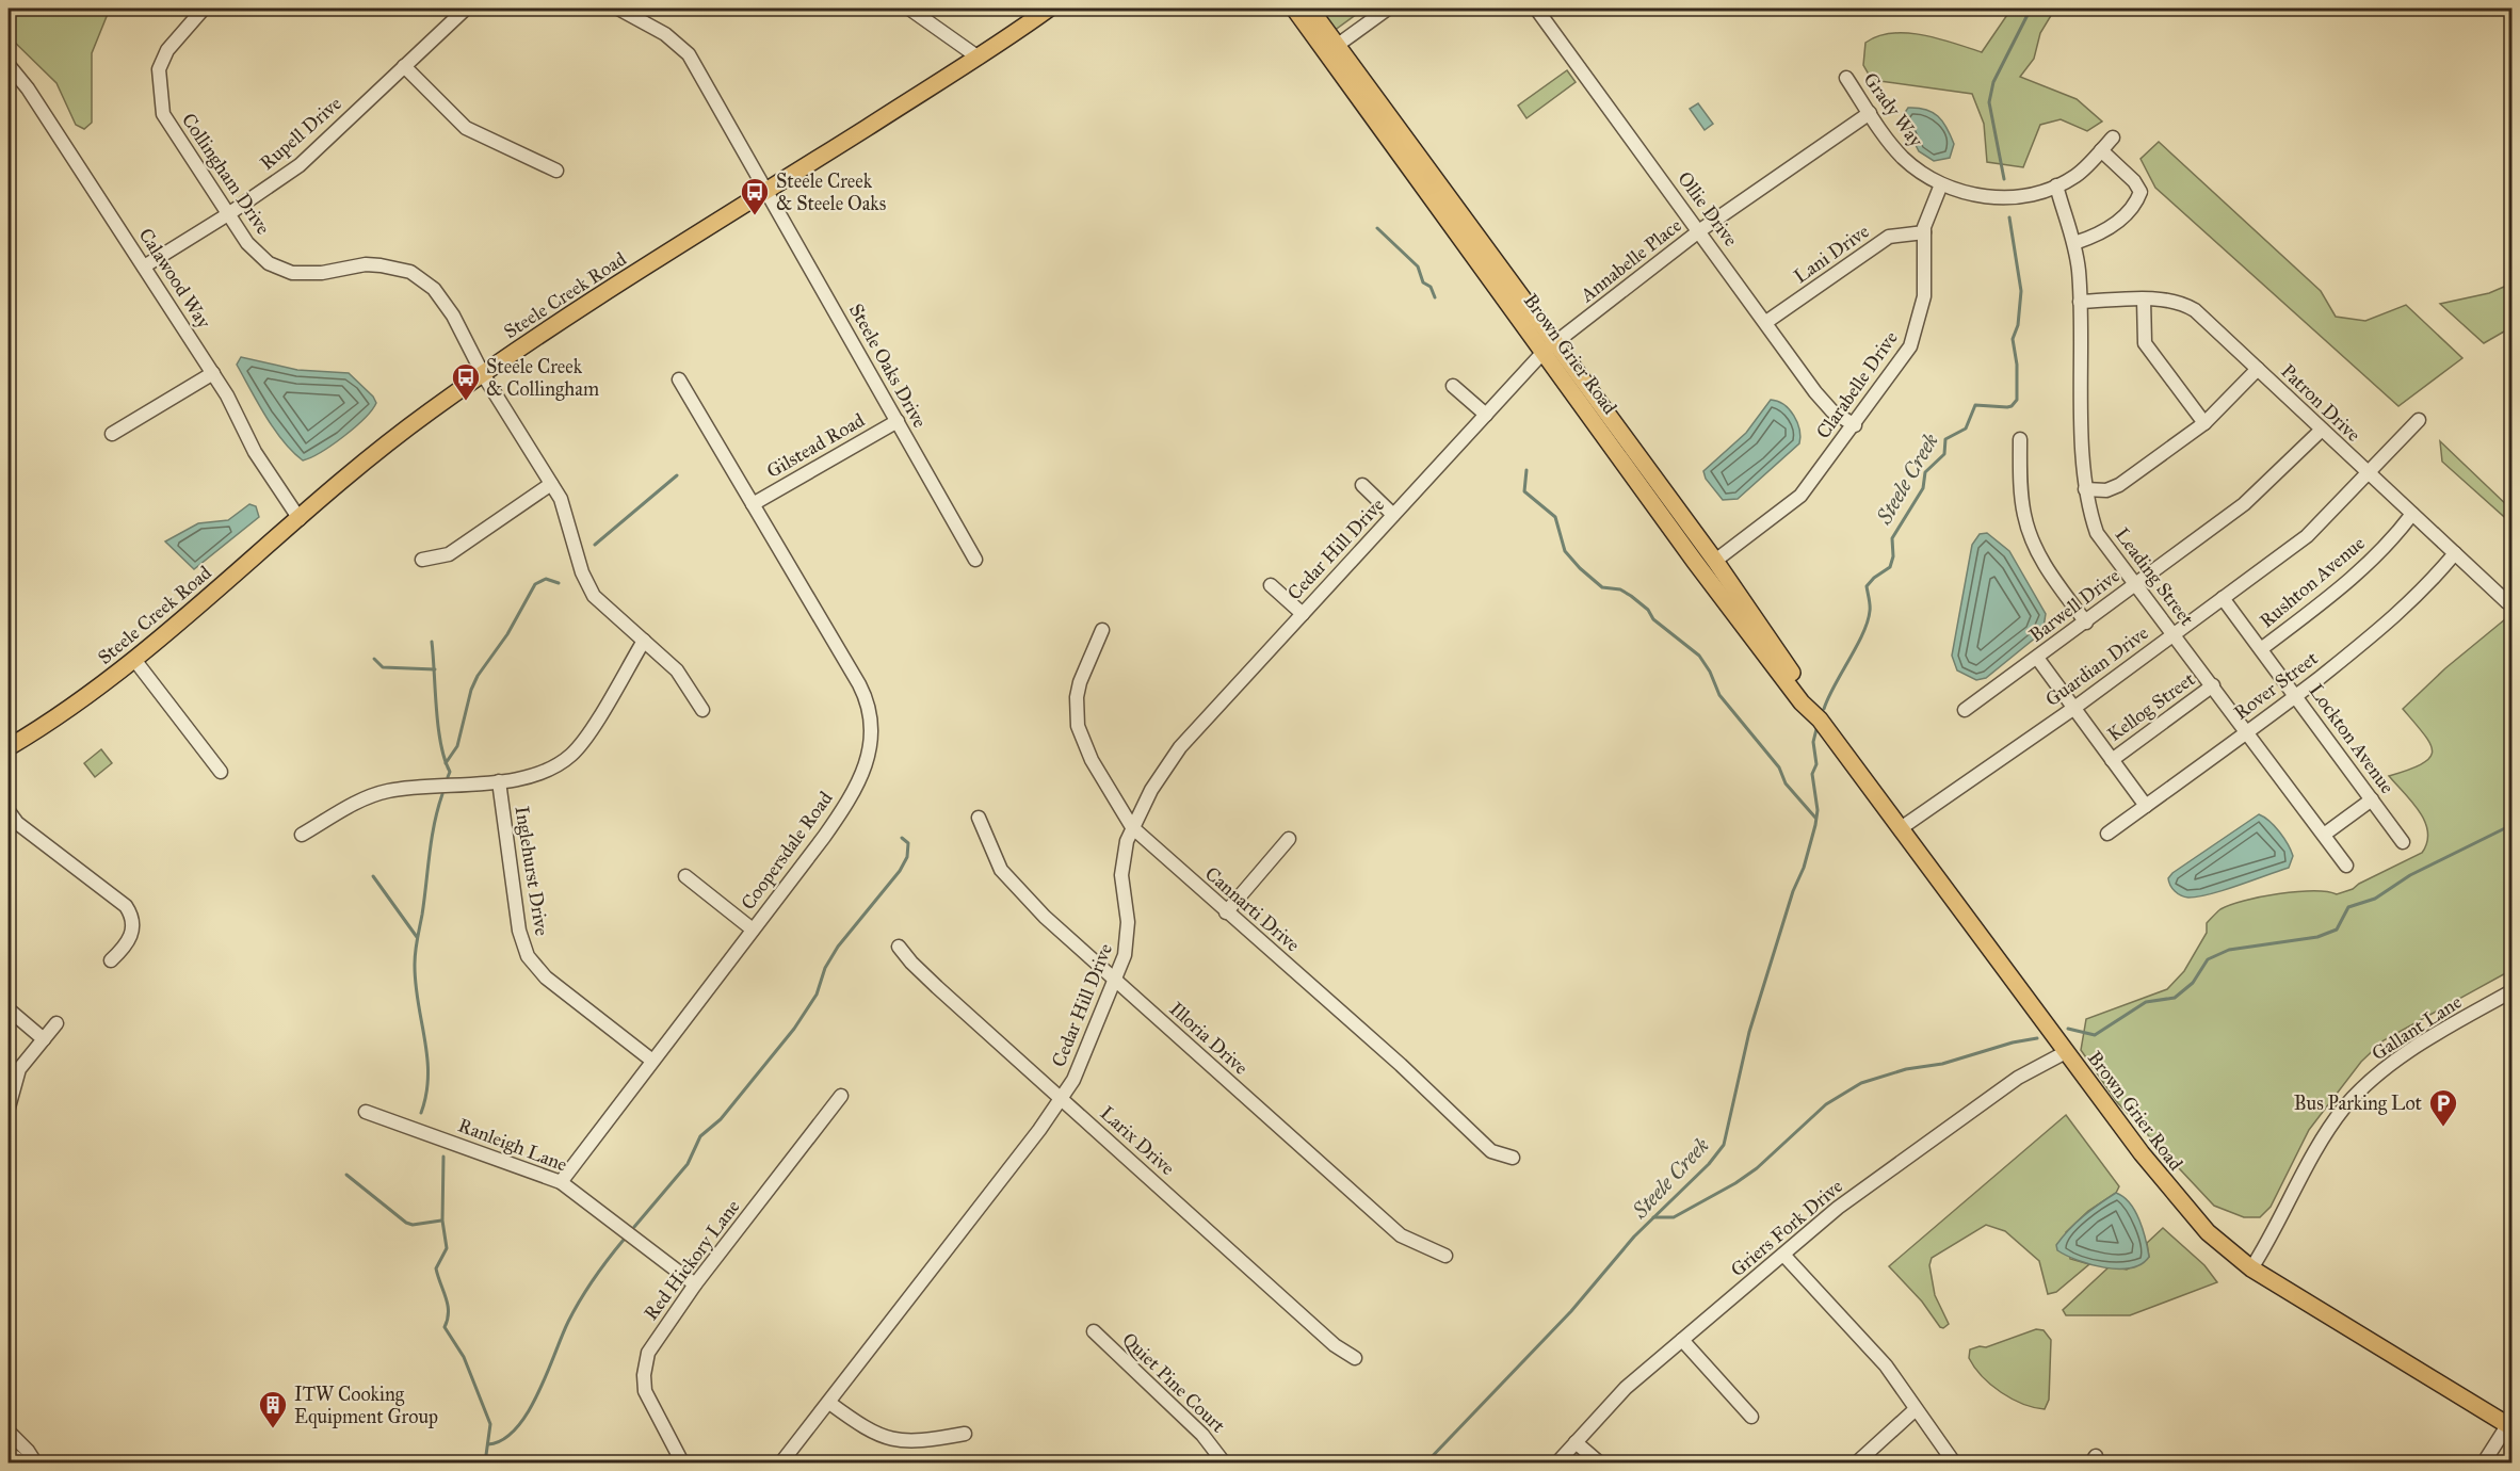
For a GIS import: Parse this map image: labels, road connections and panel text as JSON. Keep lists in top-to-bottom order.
{
  "streets": {
    "main road": ["Steele Creek Road", "Brown Grier Road"],
    "street": [
      "Grady Way",
      "Rupell Drive",
      "Collingham Drive",
      "Ollie Drive",
      "Lani Drive",
      "Annabelle Place",
      "Calawood Way",
      "Steele Oaks Drive",
      "Clarabelle Drive",
      "Patron Drive",
      "Gilstead Road",
      "Cedar Hill Drive",
      "Leading Street",
      "Rushton Avenue",
      "Barwell Drive",
      "Guardian Drive",
      "Rover Street",
      "Kellog Street",
      "Lockton Avenue",
      "Coopersdale Road",
      "Inglehurst Drive",
      "Cannarti Drive",
      "Gallant Lane",
      "Illoria Drive",
      "Larix Drive",
      "Ranleigh Lane",
      "Griers Fork Drive",
      "Red Hickory Lane",
      "Quiet Pine Court"
    ]
  },
  "crossings": [
    ["Grady Way", "Annabelle Place"],
    ["Grady Way", "Clarabelle Drive"],
    ["Grady Way", "Leading Street"],
    ["Rupell Drive", "Collingham Drive"],
    ["Rupell Drive", "Calawood Way"],
    ["Collingham Drive", "Steele Creek Road"],
    ["Ollie Drive", "Lani Drive"],
    ["Ollie Drive", "Annabelle Place"],
    ["Ollie Drive", "Clarabelle Drive"],
    ["Lani Drive", "Clarabelle Drive"],
    ["Annabelle Place", "Brown Grier Road"],
    ["Annabelle Place", "Cedar Hill Drive"],
    ["Calawood Way", "Steele Creek Road"],
    ["Steele Creek Road", "Steele Oaks Drive"],
    ["Brown Grier Road", "Clarabelle Drive"],
    ["Brown Grier Road", "Cedar Hill Drive"],
    ["Brown Grier Road", "Guardian Drive"],
    ["Brown Grier Road", "Gallant Lane"],
    ["Brown Grier Road", "Griers Fork Drive"],
    ["Steele Oaks Drive", "Gilstead Road"],
    ["Patron Drive", "Leading Street"],
    ["Patron Drive", "Rushton Avenue"],
    ["Patron Drive", "Barwell Drive"],
    ["Patron Drive", "Guardian Drive"],
    ["Patron Drive", "Rover Street"],
    ["Gilstead Road", "Coopersdale Road"],
    ["Cedar Hill Drive", "Cannarti Drive"],
    ["Cedar Hill Drive", "Illoria Drive"],
    ["Cedar Hill Drive", "Larix Drive"],
    ["Leading Street", "Barwell Drive"],
    ["Leading Street", "Guardian Drive"],
    ["Leading Street", "Rover Street"],
    ["Leading Street", "Kellog Street"],
    ["Rushton Avenue", "Lockton Avenue"],
    ["Guardian Drive", "Lockton Avenue"],
    ["Rover Street", "Lockton Avenue"],
    ["Coopersdale Road", "Inglehurst Drive"],
    ["Coopersdale Road", "Ranleigh Lane"],
    ["Ranleigh Lane", "Red Hickory Lane"]
  ],
  "water": ["Steele Creek"],
  "places": {
    "bus stop": ["Steele Creek & Steele Oaks", "Steele Creek & Collingham"],
    "parking": ["Bus Parking Lot"],
    "building": ["ITW Cooking Equipment Group"]
  }
}
